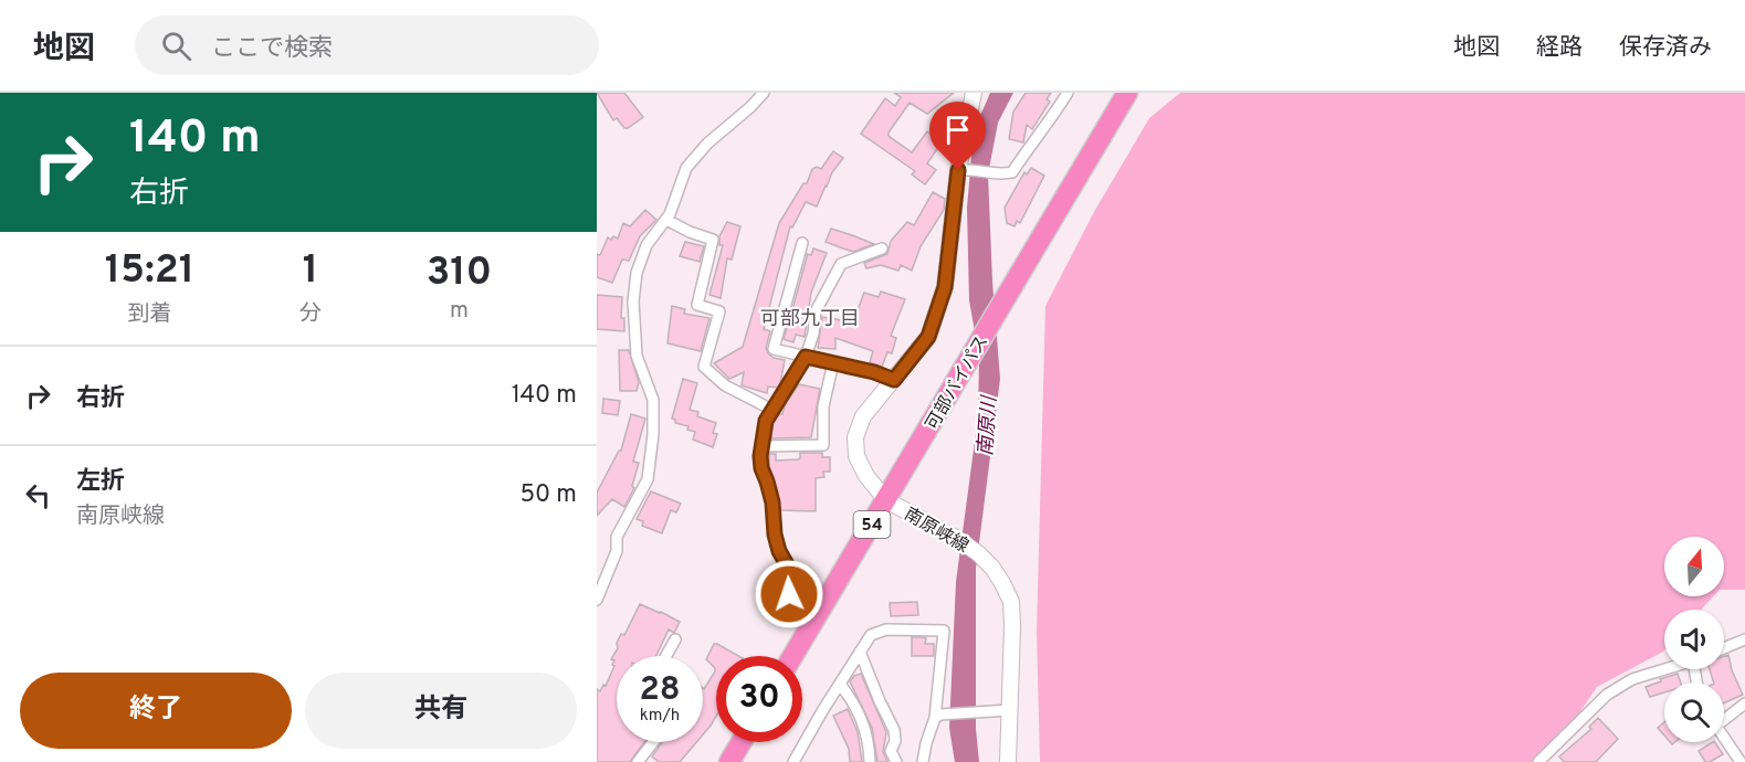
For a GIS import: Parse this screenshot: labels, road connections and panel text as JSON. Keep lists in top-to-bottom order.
{
  "streets": {
    "highway": ["可部バイパス", "54"],
    "main road": ["南原峡線"]
  },
  "crossings": [
    ["可部バイパス", "南原峡線"]
  ],
  "districts": ["可部九丁目"],
  "water": ["南原川"],
  "north": "top",
  "page": {
    "header": "地図",
    "search": "ここで検索",
    "nav": ["地図", "経路", "保存済み"],
    "turn": ["140 m", "右折"],
    "eta": [
      "15:21",
      "到着",
      "1",
      "分",
      "310",
      "m"
    ],
    "list": [
      {
        "name": "右折",
        "value": "140 m"
      },
      {
        "name": "左折",
        "note": "南原峡線",
        "value": "50 m"
      }
    ],
    "speed": "28 km/h",
    "limit": "30",
    "buttons": ["終了", "共有"]
  }
}
